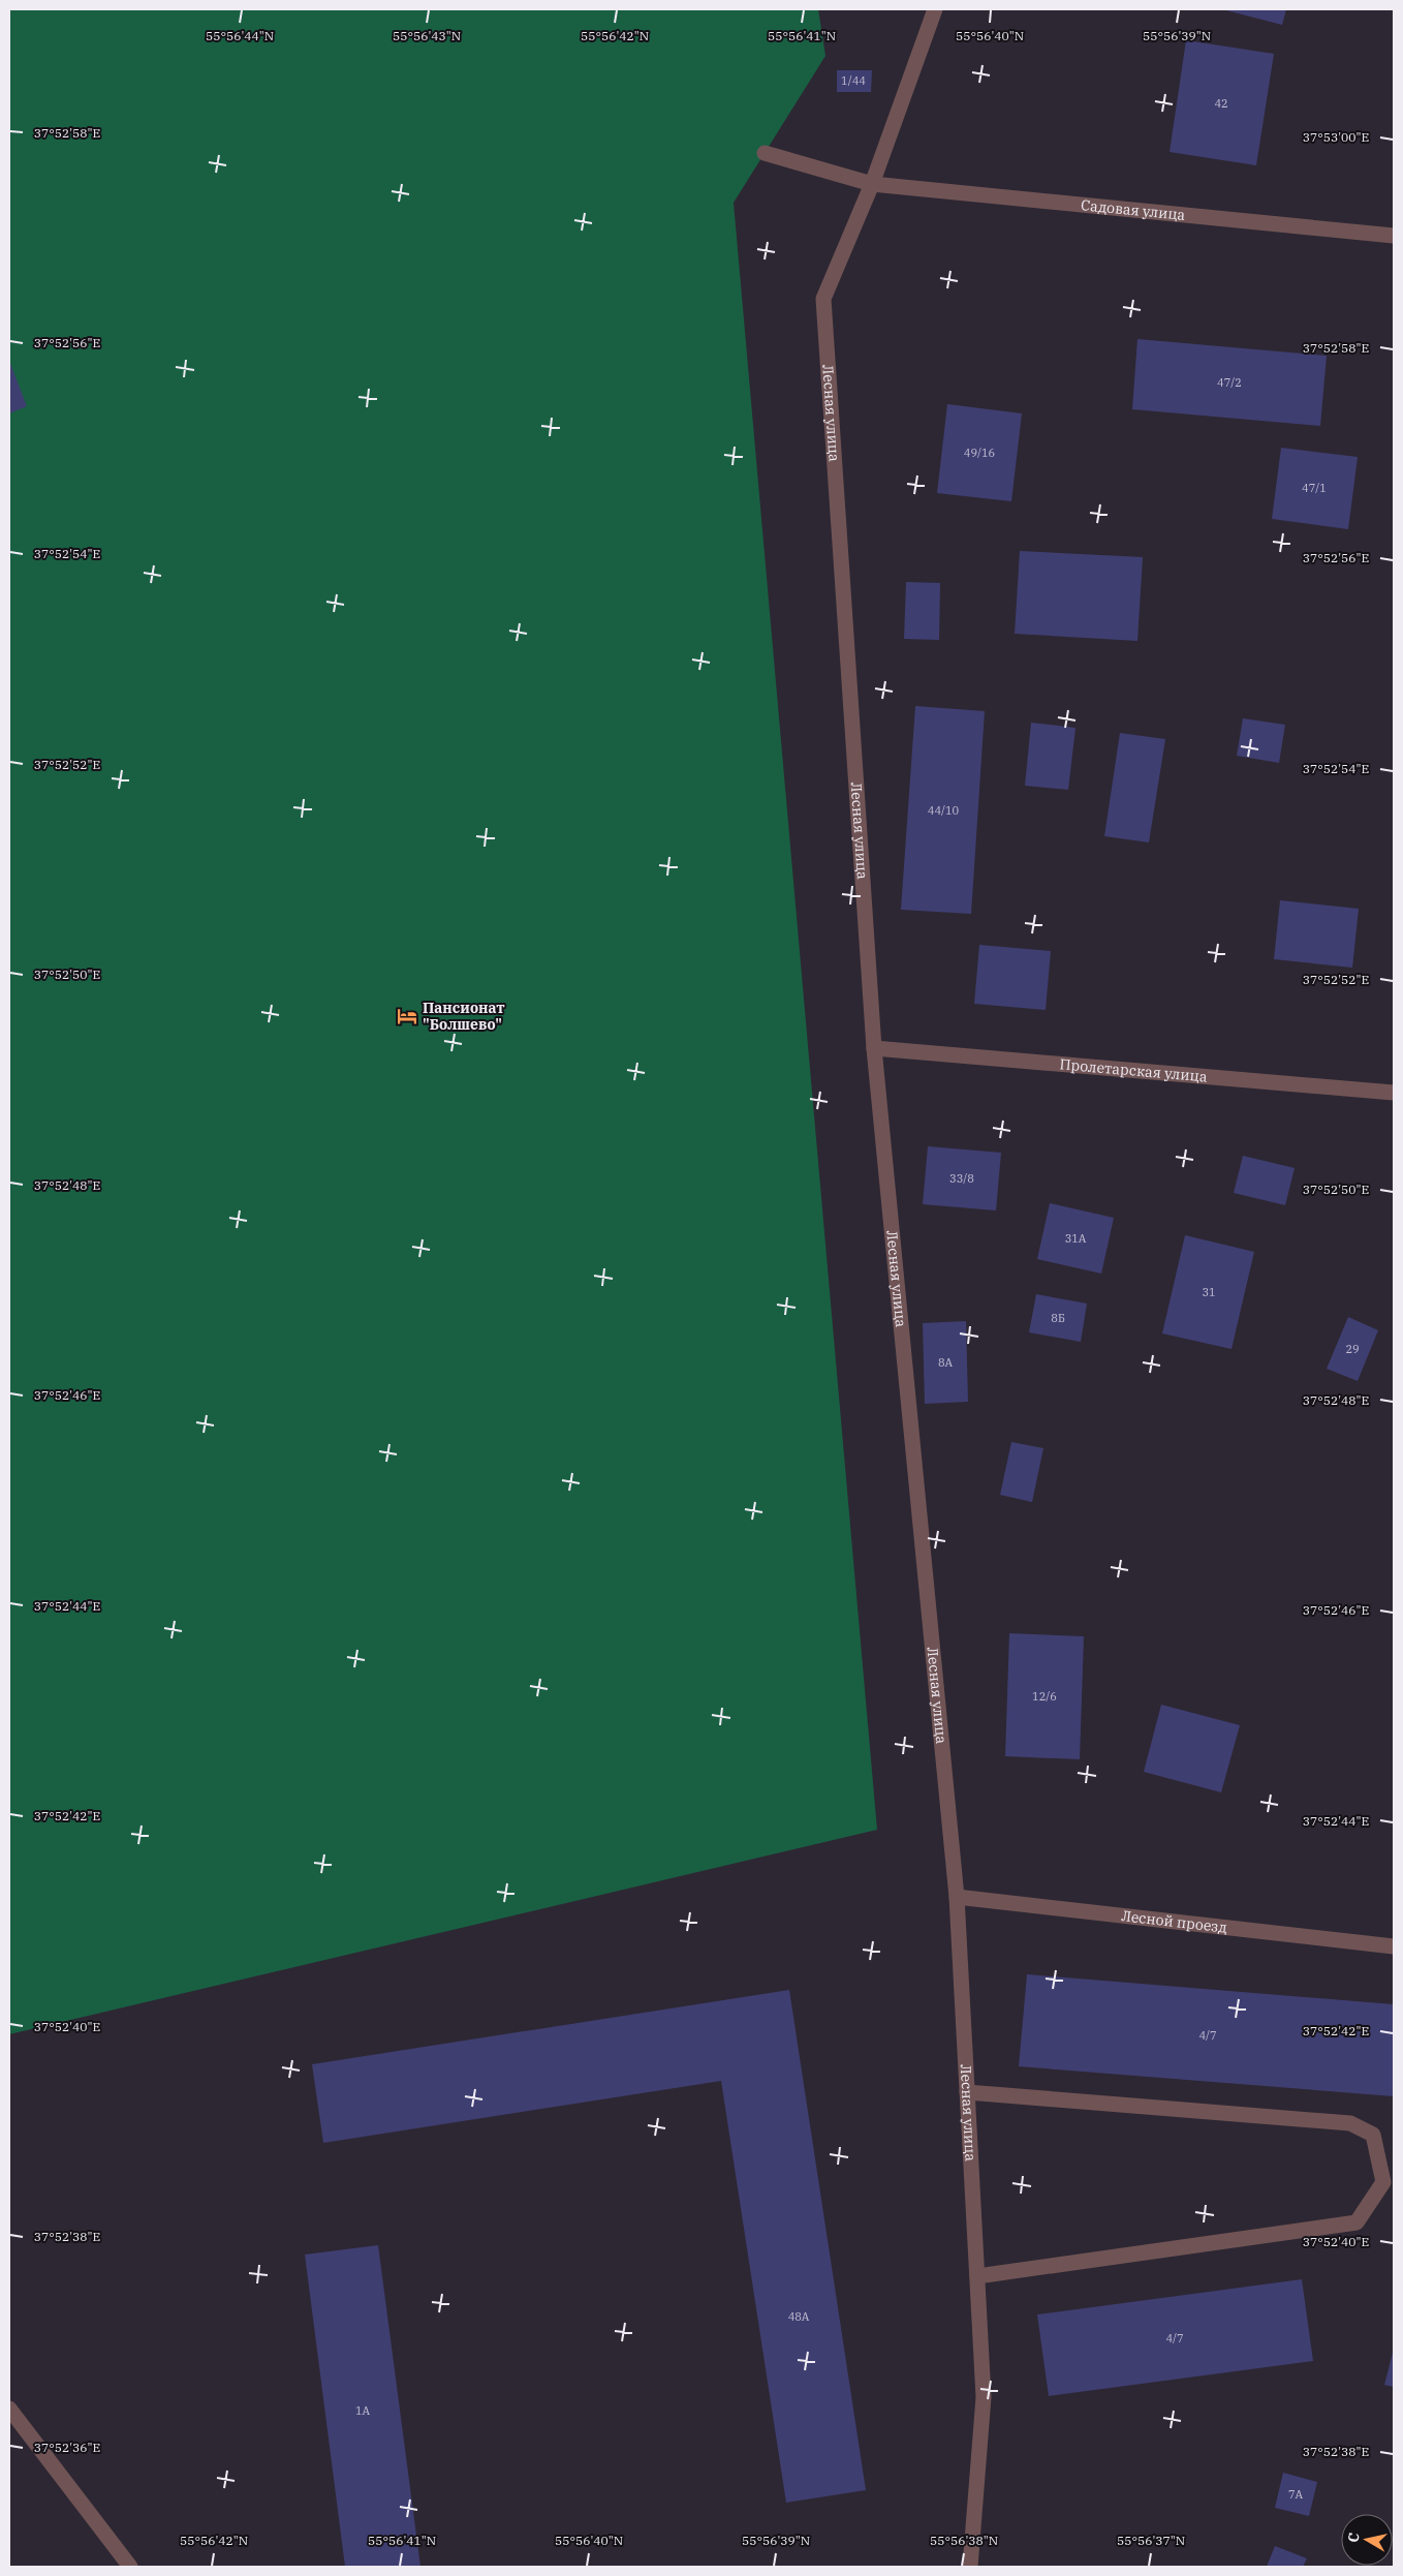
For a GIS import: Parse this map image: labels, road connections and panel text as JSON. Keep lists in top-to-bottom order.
{
  "streets": {
    "street": [
      "Садовая улица",
      "Лесная улица",
      "Пролетарская улица",
      "Лесной проезд"
    ]
  },
  "crossings": [
    ["Садовая улица", "Лесная улица"],
    ["Лесная улица", "Пролетарская улица"],
    ["Лесная улица", "Лесной проезд"]
  ],
  "places": {
    "hotel": ["Пансионат \"Болшево\""]
  },
  "house_numbers": [
    "1/44",
    "42",
    "47/2",
    "49/16",
    "47/1",
    "44/10",
    "33/8",
    "31А",
    "31",
    "8Б",
    "29",
    "8А",
    "12/6",
    "4/7",
    "48А",
    "4/7",
    "1А",
    "7А"
  ],
  "north": "left",
  "coordinates": [
    "55°56'43\"N",
    "55°56'42\"N",
    "55°56'41\"N",
    "55°56'40\"N",
    "55°56'39\"N",
    "55°56'44\"N",
    "37°52'58\"E",
    "37°53'00\"E",
    "37°52'56\"E",
    "37°52'54\"E",
    "37°52'52\"E",
    "37°52'50\"E",
    "37°52'48\"E",
    "37°52'46\"E",
    "37°52'44\"E",
    "37°52'42\"E",
    "37°52'40\"E",
    "37°52'38\"E",
    "37°52'36\"E",
    "55°56'38\"N",
    "55°56'37\"N"
  ]
}
